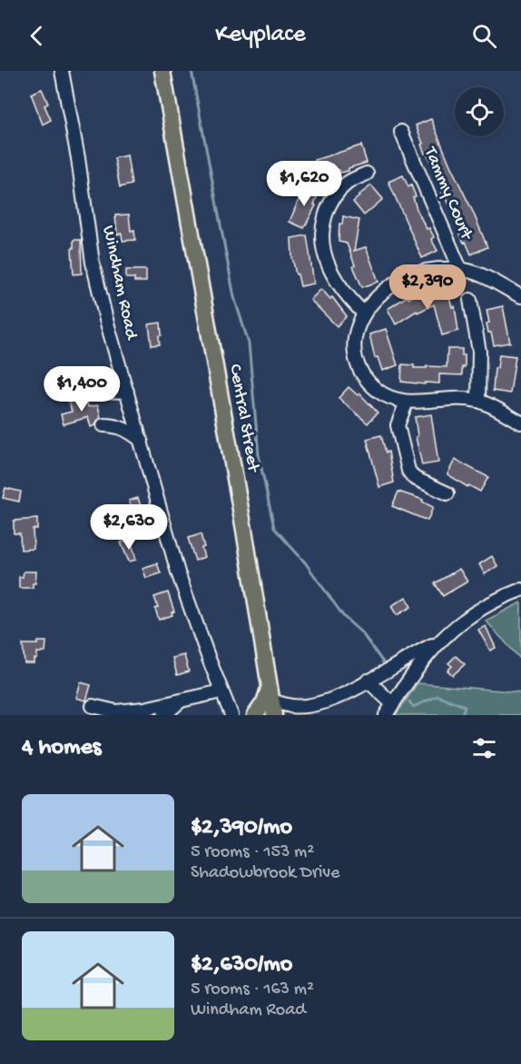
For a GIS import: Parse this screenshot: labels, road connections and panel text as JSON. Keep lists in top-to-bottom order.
{
  "streets": {
    "main road": ["Central Street"],
    "street": ["Tammy Court", "Windham Road"]
  },
  "page": {
    "header": "Keyplace",
    "price": [
      "$1,620",
      "$2,390",
      "$1,400",
      "$2,630"
    ],
    "heading": "4 homes",
    "list": [
      {
        "name": "$2,390/mo",
        "note": "5 rooms · 153 m² · Shadowbrook Drive"
      },
      {
        "name": "$2,630/mo",
        "note": "5 rooms · 163 m² · Windham Road"
      }
    ]
  }
}
